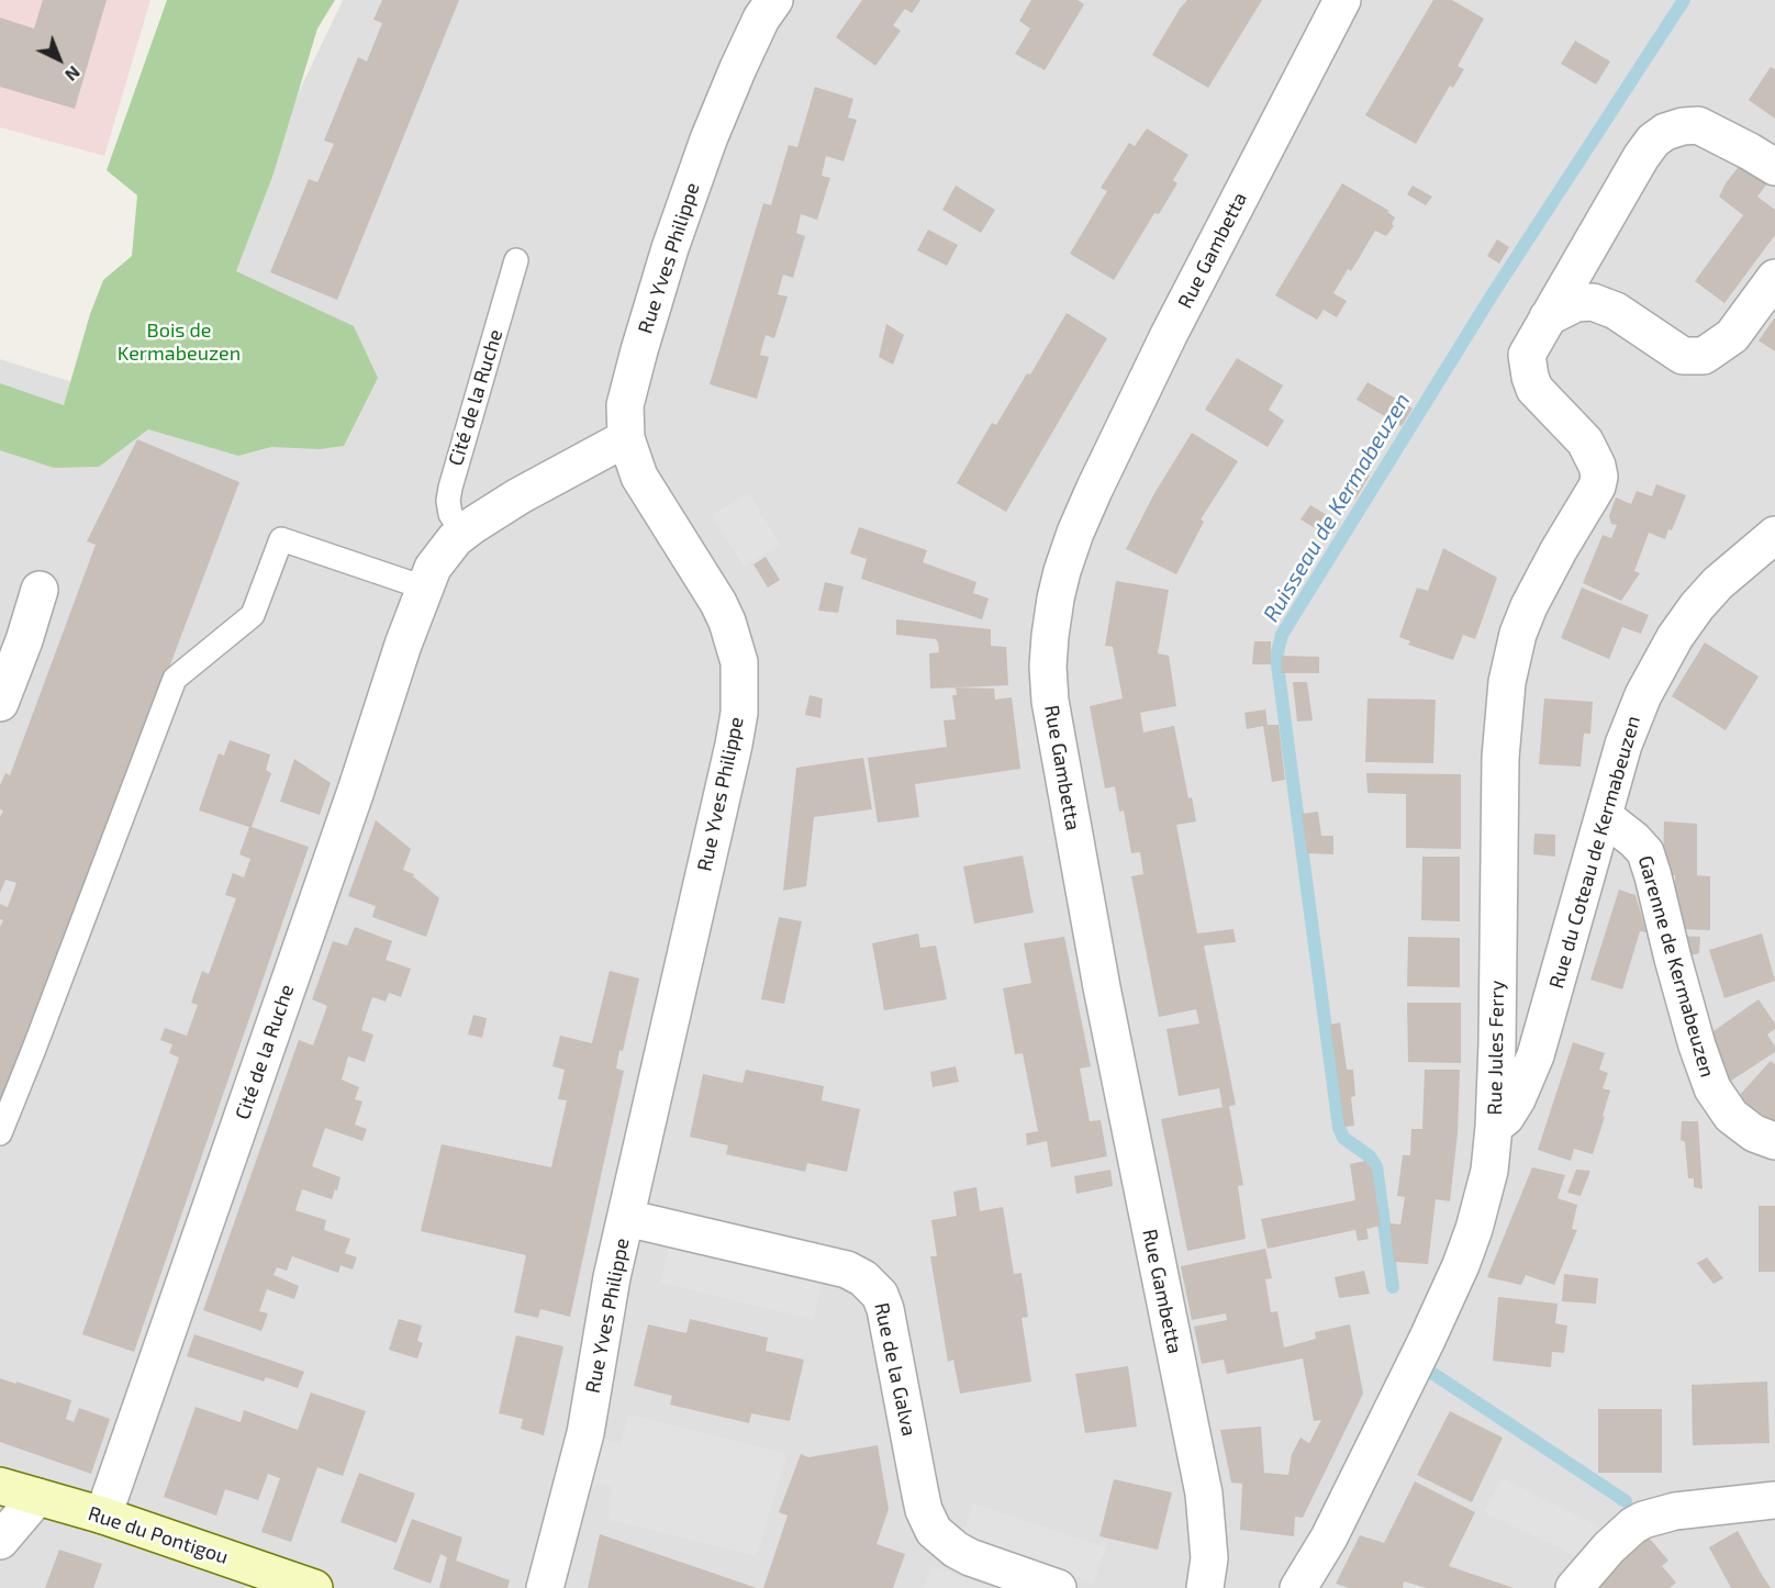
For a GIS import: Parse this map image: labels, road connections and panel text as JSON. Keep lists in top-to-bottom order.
{
  "streets": {
    "main road": ["Rue du Pontigou"],
    "street": [
      "Rue Gambetta",
      "Rue Yves Philippe",
      "Cité de la Ruche",
      "Rue du Coteau de Kermabeuzen",
      "Garenne de Kermabeuzen",
      "Rue Jules Ferry",
      "Rue de la Galva"
    ]
  },
  "crossings": [
    ["Rue Yves Philippe", "Cité de la Ruche"],
    ["Rue Yves Philippe", "Rue de la Galva"],
    ["Cité de la Ruche", "Rue du Pontigou"],
    ["Rue du Coteau de Kermabeuzen", "Garenne de Kermabeuzen"],
    ["Rue du Coteau de Kermabeuzen", "Rue Jules Ferry"]
  ],
  "water": ["Ruisseau de Kermabeuzen"],
  "parks": ["Bois de Kermabeuzen"],
  "north": "bottom right"
}
